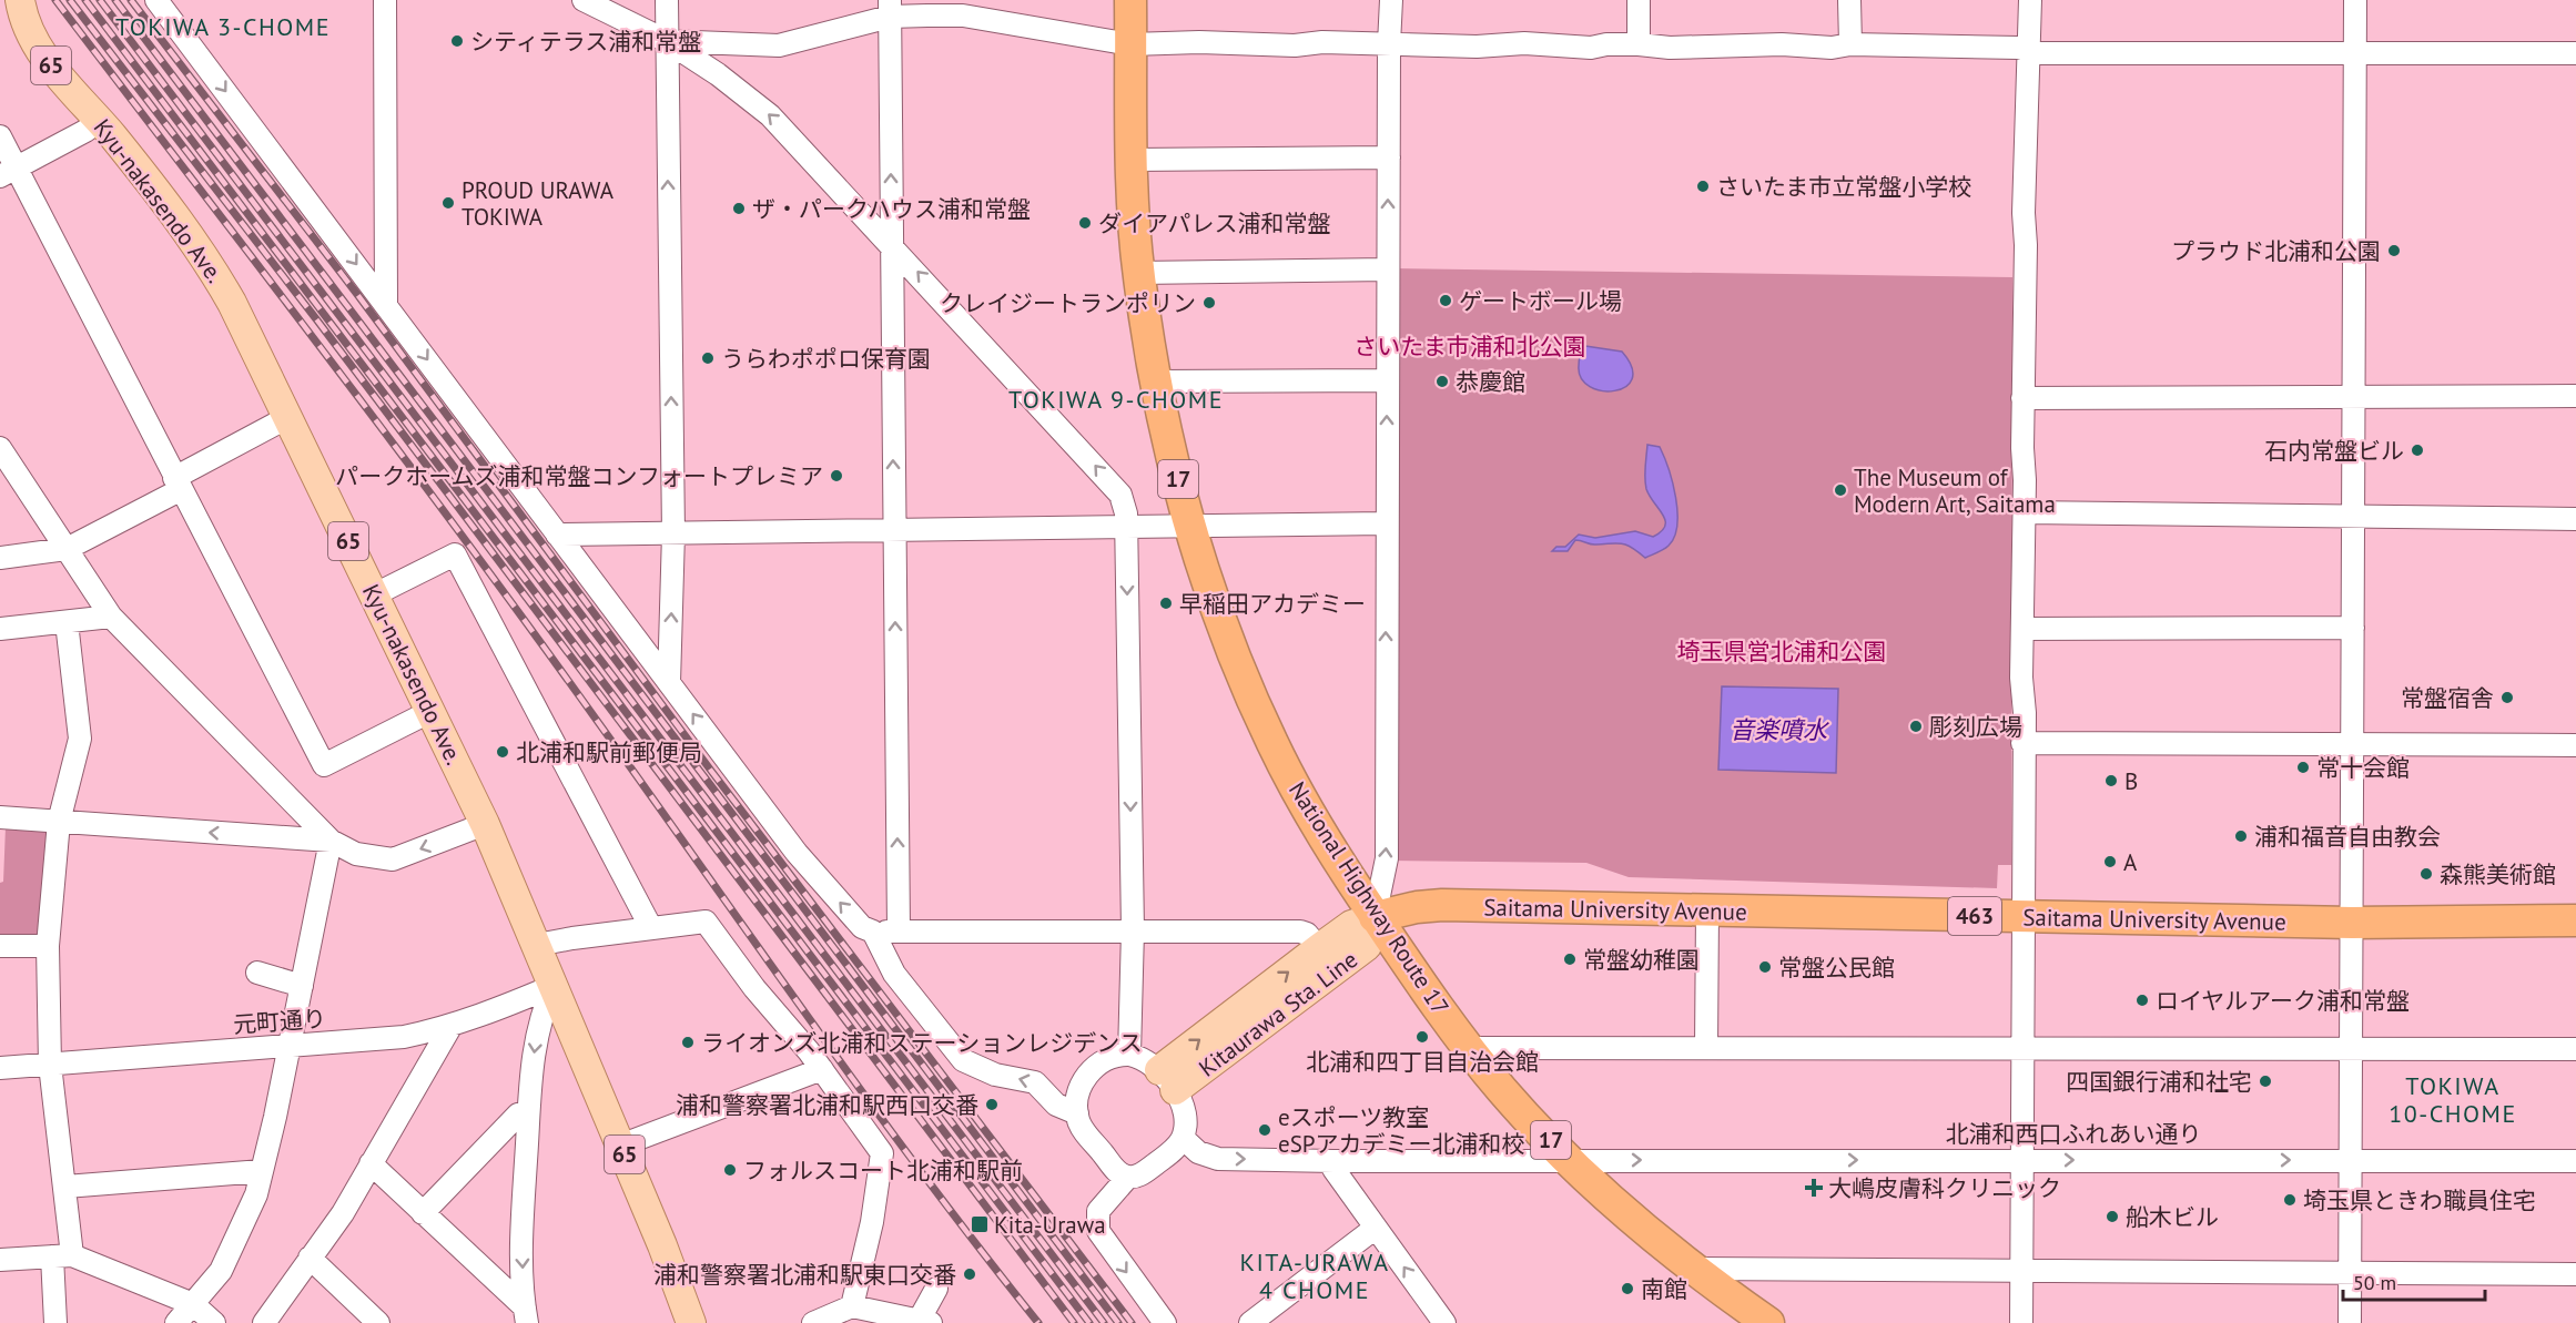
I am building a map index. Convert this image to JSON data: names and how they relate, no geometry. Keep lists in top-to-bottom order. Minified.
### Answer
{"streets":{"highway":["17","National Highway Route 17","Saitama University Avenue","463"],"main road":["65","Kyu-nakasendo Ave.","Kitaurawa Sta. Line"],"street":["元町通り","北浦和西口ふれあい通り"]},"crossings":[["Kyu-nakasendo Ave.","元町通り"],["National Highway Route 17","Saitama University Avenue"],["National Highway Route 17","Kitaurawa Sta. Line"],["National Highway Route 17","北浦和西口ふれあい通り"],["Saitama University Avenue","Kitaurawa Sta. Line"],["Kitaurawa Sta. Line","北浦和西口ふれあい通り"]],"districts":["TOKIWA 3-CHOME","TOKIWA 9-CHOME","TOKIWA 10-CHOME","KITA-URAWA 4 CHOME"],"water":["音楽噴水"],"parks":["さいたま市浦和北公園","埼玉県営北浦和公園"],"places":{"other":["シティテラス浦和常盤","さいたま市立常盤小学校","PROUD URAWA TOKIWA","ザ・パークハウス浦和常盤","ダイアパレス浦和常盤","プラウド北浦和公園","ゲートボール場","クレイジートランポリン","うらわポポロ保育園","恭慶館","石内常盤ビル","パークホームズ浦和常盤コンフォートプレミア","The Museum of Modern Art, Saitama","早稲田アカデミー","常盤宿舎","彫刻広場","北浦和駅前郵便局","常十会館","B","浦和福音自由教会","A","森熊美術館","常盤幼稚園","常盤公民館","ロイヤルアーク浦和常盤","北浦和四丁目自治会館","ライオンズ北浦和ステーションレジデンス","四国銀行浦和社宅","浦和警察署北浦和駅西口交番","eスポーツ教室 eSPアカデミー北浦和校","フォルスコート北浦和駅前","埼玉県ときわ職員住宅","船木ビル","浦和警察署北浦和駅東口交番","南館"],"health":["大嶋皮膚科クリニック"],"transit":["Kita-Urawa"]},"scale_bar":"50 m"}
